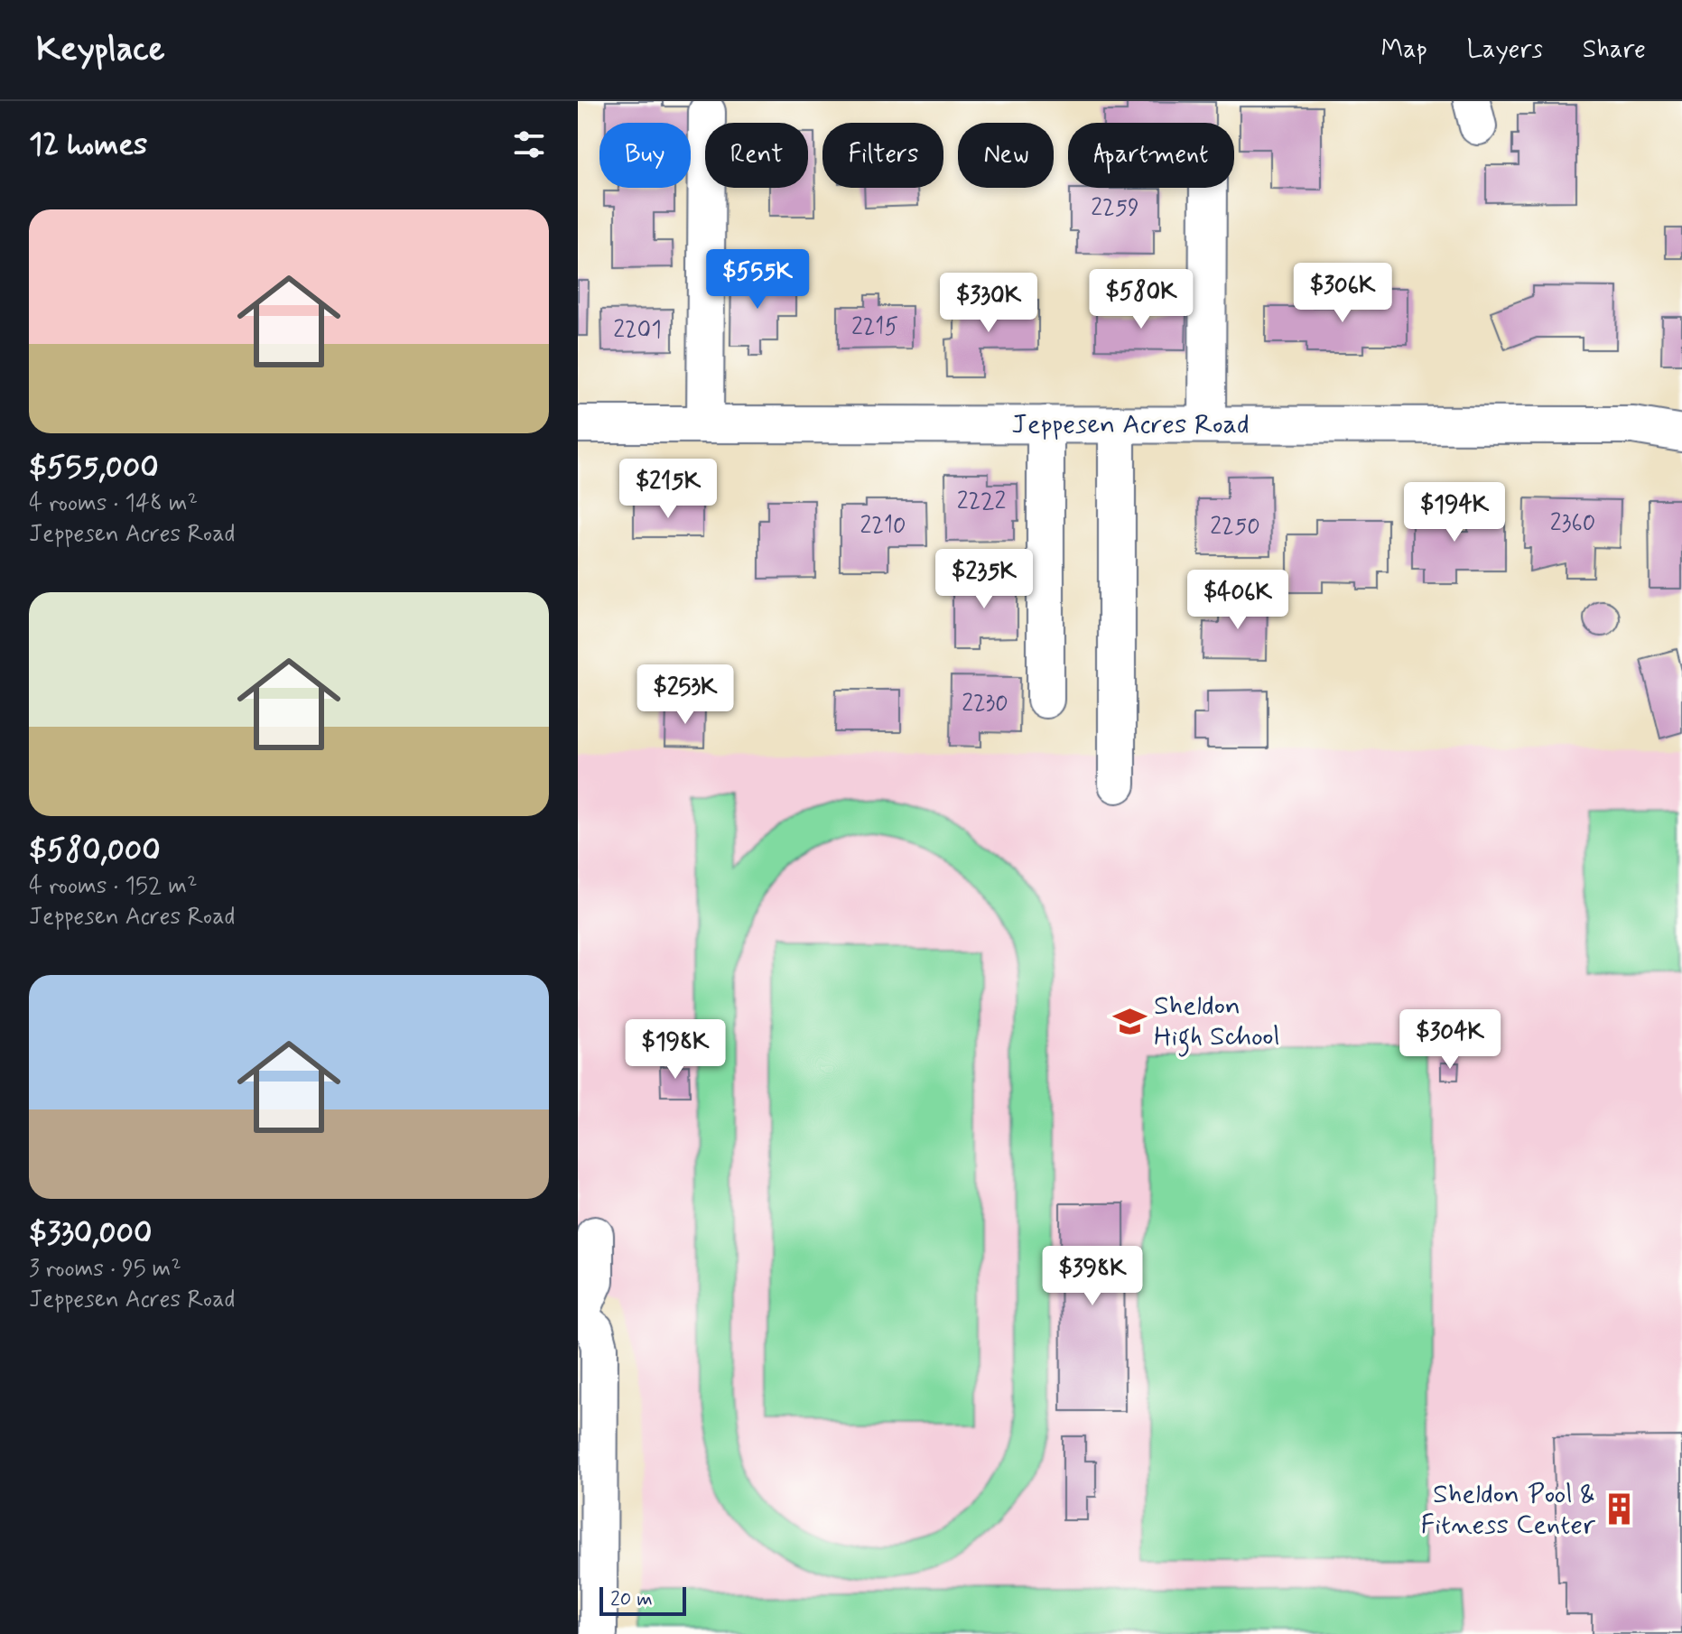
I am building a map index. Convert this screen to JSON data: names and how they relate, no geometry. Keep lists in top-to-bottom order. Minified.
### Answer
{"streets":{"street":["Jeppesen Acres Road"]},"places":{"school or university":["Sheldon High School"],"building":["Sheldon Pool & Fitness Center"]},"house_numbers":["2259","2215","2201","2222","2360","2210","2250","2230"],"scale_bar":"20 m","page":{"header":"Keyplace","nav":["Map","Layers","Share"],"heading":"12 homes","chip":["Buy","Rent","Filters","New","Apartment"],"list":[{"name":"$555,000","note":"4 rooms · 148 m² · Jeppesen Acres Road"},{"name":"$580,000","note":"4 rooms · 152 m² · Jeppesen Acres Road"},{"name":"$330,000","note":"3 rooms · 95 m² · Jeppesen Acres Road"}],"price":["$555K","$306K","$580K","$330K","$215K","$194K","$235K","$406K","$253K","$304K","$198K","$398K"],"scale":"20 m"}}
